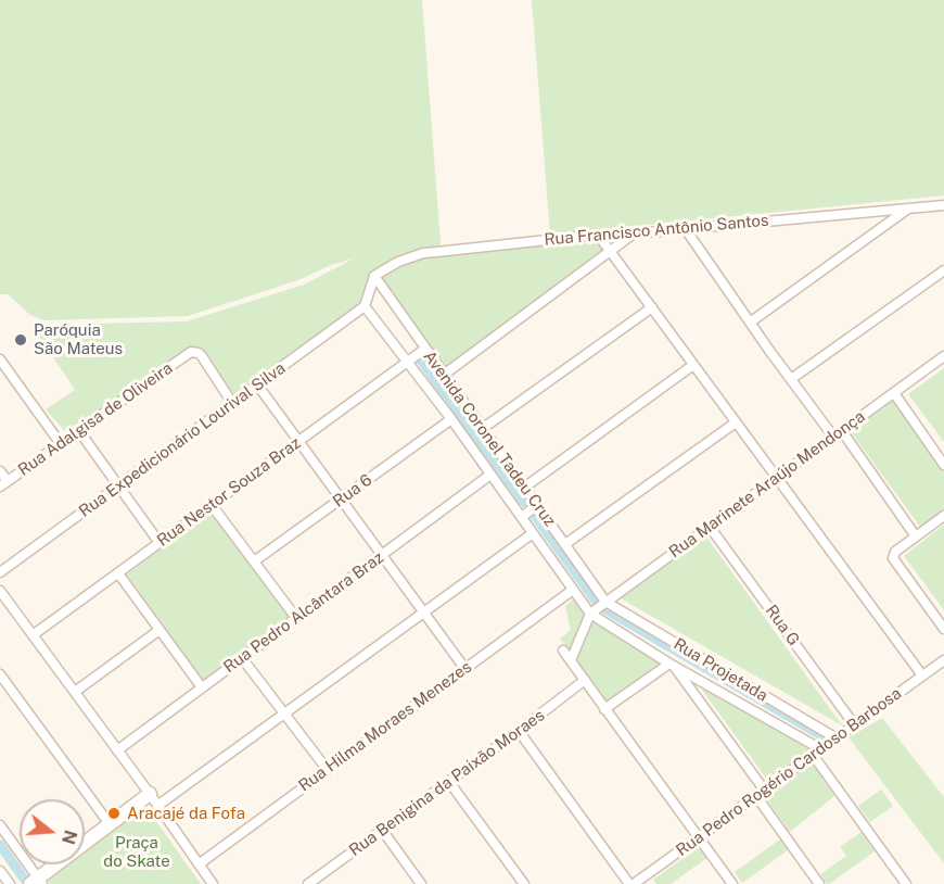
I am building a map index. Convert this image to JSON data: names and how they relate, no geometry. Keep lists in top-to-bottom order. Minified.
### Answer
{"streets":{"street":["Rua Francisco Antônio Santos","Rua Adalgisa de Oliveira","Avenida Coronel Tadeu Cruz","Rua Expedicionário Lourival Silva","Rua Marinete Araújo Mendonça","Rua 6","Rua Nestor Souza Braz","Rua Pedro Alcântara Braz","Rua G","Rua Projetada","Rua Hilma Moraes Menezes","Rua Pedro Rogério Cardoso Barbosa","Rua Benigina da Paixão Moraes"]},"crossings":[["Rua Francisco Antônio Santos","Avenida Coronel Tadeu Cruz"],["Rua Adalgisa de Oliveira","Rua Expedicionário Lourival Silva"],["Avenida Coronel Tadeu Cruz","Rua Expedicionário Lourival Silva"],["Avenida Coronel Tadeu Cruz","Rua Marinete Araújo Mendonça"],["Avenida Coronel Tadeu Cruz","Rua 6"],["Avenida Coronel Tadeu Cruz","Rua Nestor Souza Braz"],["Avenida Coronel Tadeu Cruz","Rua Pedro Alcântara Braz"],["Avenida Coronel Tadeu Cruz","Rua Projetada"],["Avenida Coronel Tadeu Cruz","Rua Hilma Moraes Menezes"],["Rua Marinete Araújo Mendonça","Rua G"],["Rua Marinete Araújo Mendonça","Rua Projetada"],["Rua G","Rua Pedro Rogério Cardoso Barbosa"],["Rua Projetada","Rua Pedro Rogério Cardoso Barbosa"]],"parks":["Praça do Skate"],"places":["Paróquia São Mateus","Aracajé da Fofa"],"north":"right"}
